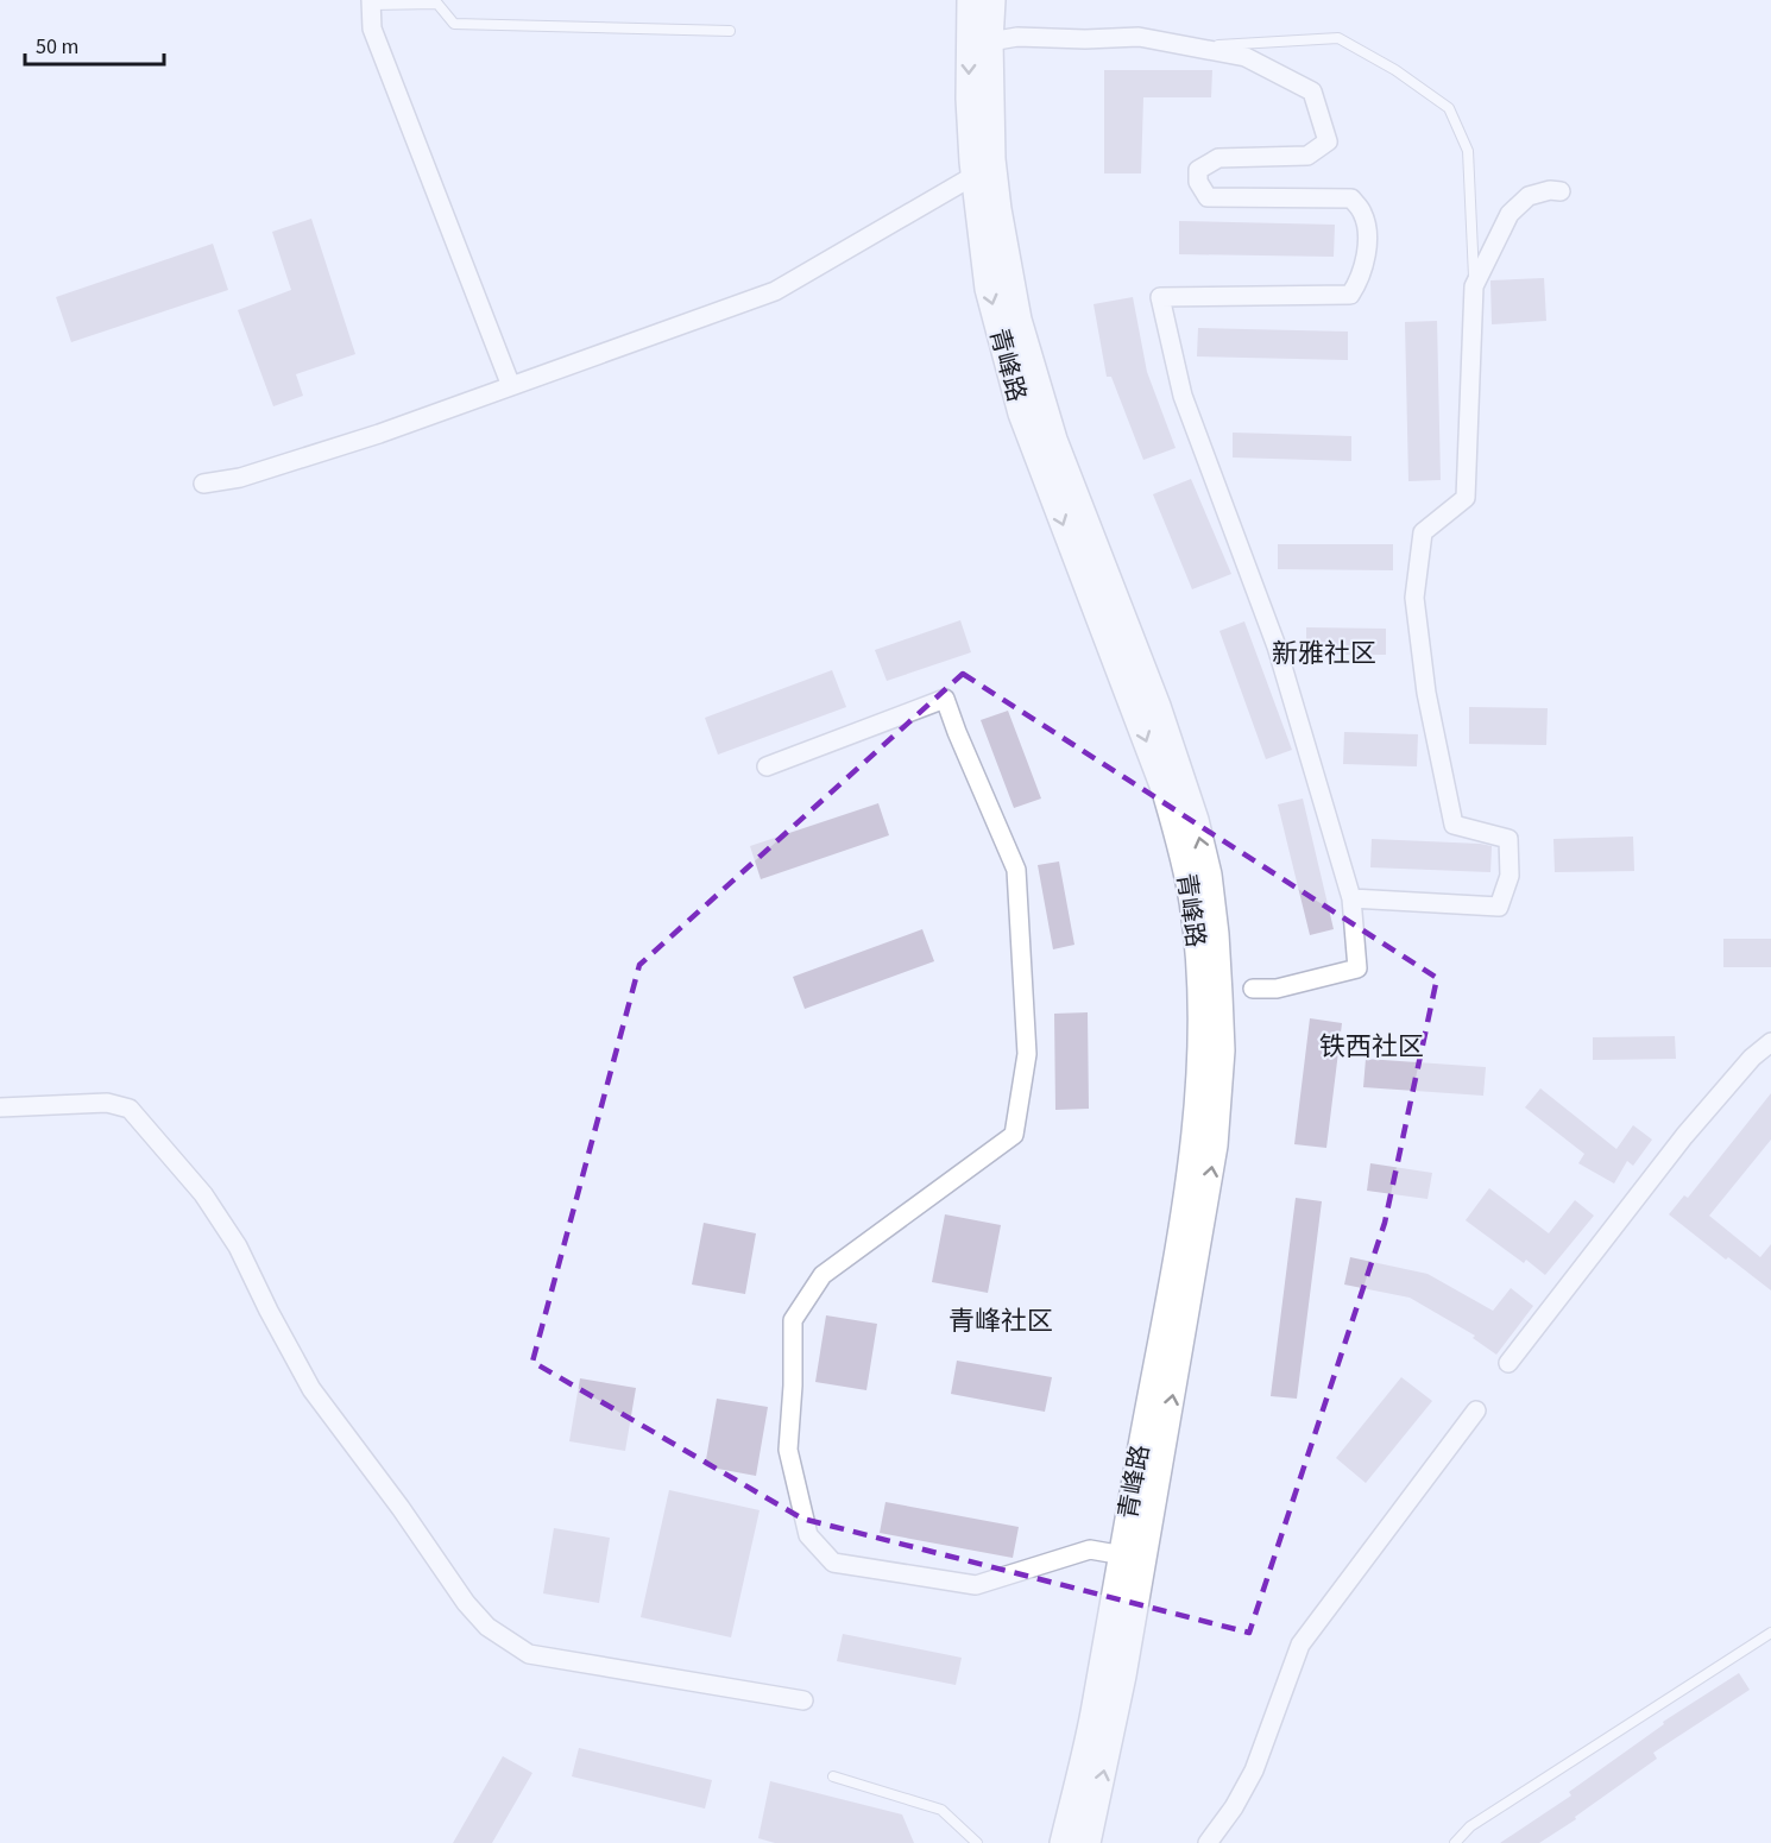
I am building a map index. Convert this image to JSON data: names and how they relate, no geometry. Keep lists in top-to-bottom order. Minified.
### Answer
{"streets":{"main road":["青峰路"]},"districts":["新雅社区","铁西社区","青峰社区"],"scale_bar":"50 m"}
